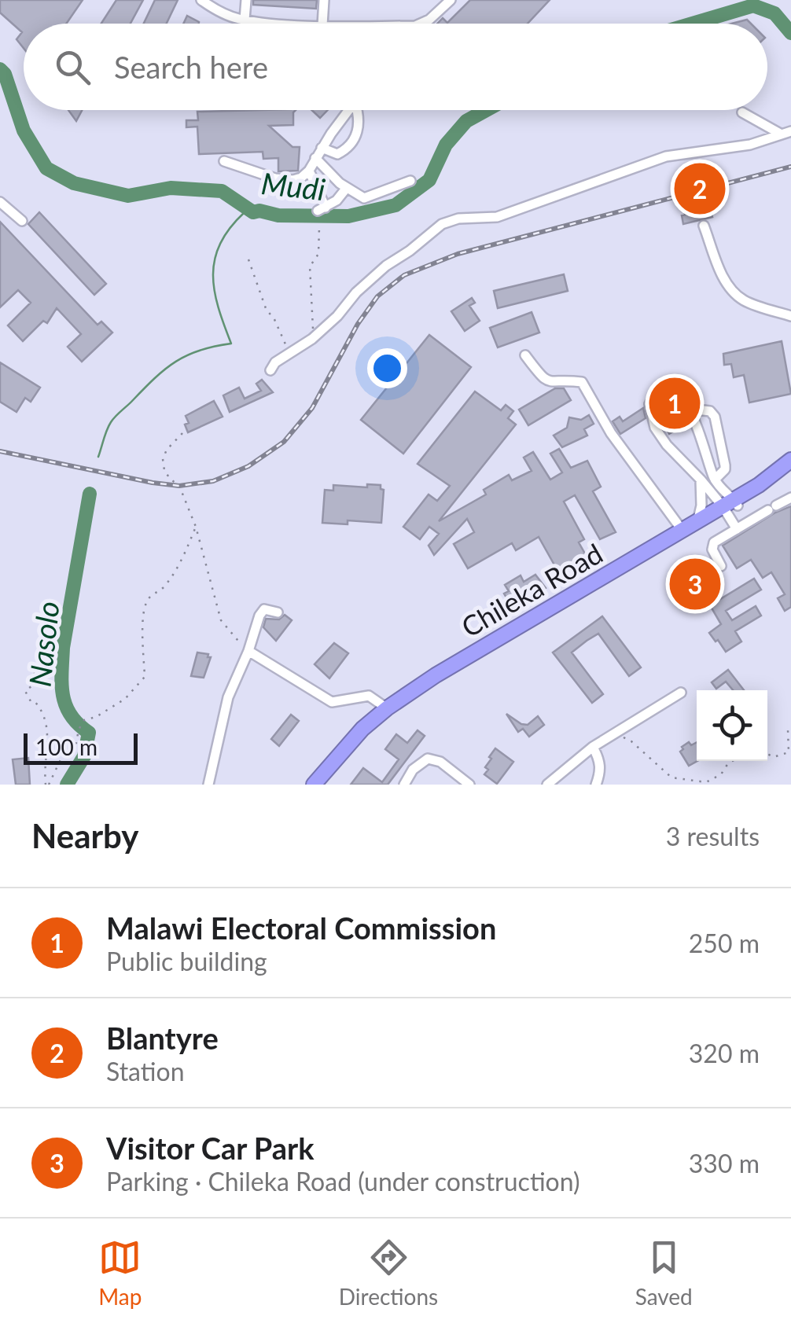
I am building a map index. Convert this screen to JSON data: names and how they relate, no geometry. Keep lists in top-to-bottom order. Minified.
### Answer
{"streets":{"highway":["Chileka Road"]},"water":["Mudi","Nasolo"],"scale_bar":"100 m","page":{"search":"Search here","pins":["2","1","3"],"scale":"100 m","heading":["Nearby","3 results"],"list":[{"mark":"1","name":"Malawi Electoral Commission","note":"Public building","value":"250 m"},{"mark":"2","name":"Blantyre","note":"Station","value":"320 m"},{"mark":"3","name":"Visitor Car Park","note":"Parking · Chileka Road (under construction)","value":"330 m"}],"nav":["Map","Directions","Saved"]}}
